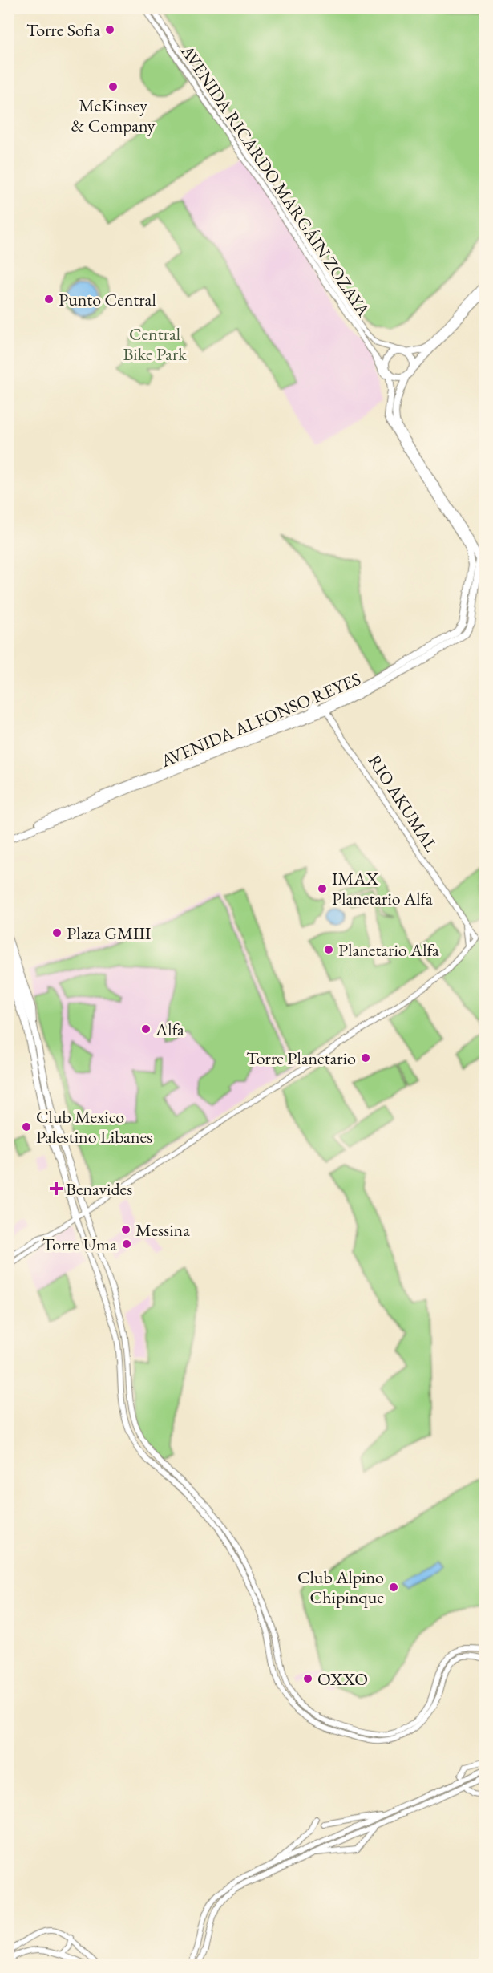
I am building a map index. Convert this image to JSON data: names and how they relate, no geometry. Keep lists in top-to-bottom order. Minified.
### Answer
{"streets":{"main road":["AVENIDA ALFONSO REYES"],"street":["AVENIDA RICARDO MARGÁIN ZOZAYA","RIO AKUMAL"]},"crossings":[["AVENIDA RICARDO MARGÁIN ZOZAYA","AVENIDA ALFONSO REYES"],["AVENIDA ALFONSO REYES","RIO AKUMAL"]],"parks":["Central Bike Park"],"places":{"other":["Torre Sofia","McKinsey & Company","Punto Central","IMAX Planetario Alfa","Plaza GMIII","Planetario Alfa","Alfa","Torre Planetario","Club Mexico Palestino Libanes","Messina","Torre Uma","Club Alpino Chipinque","OXXO"],"health":["Benavides"]}}
